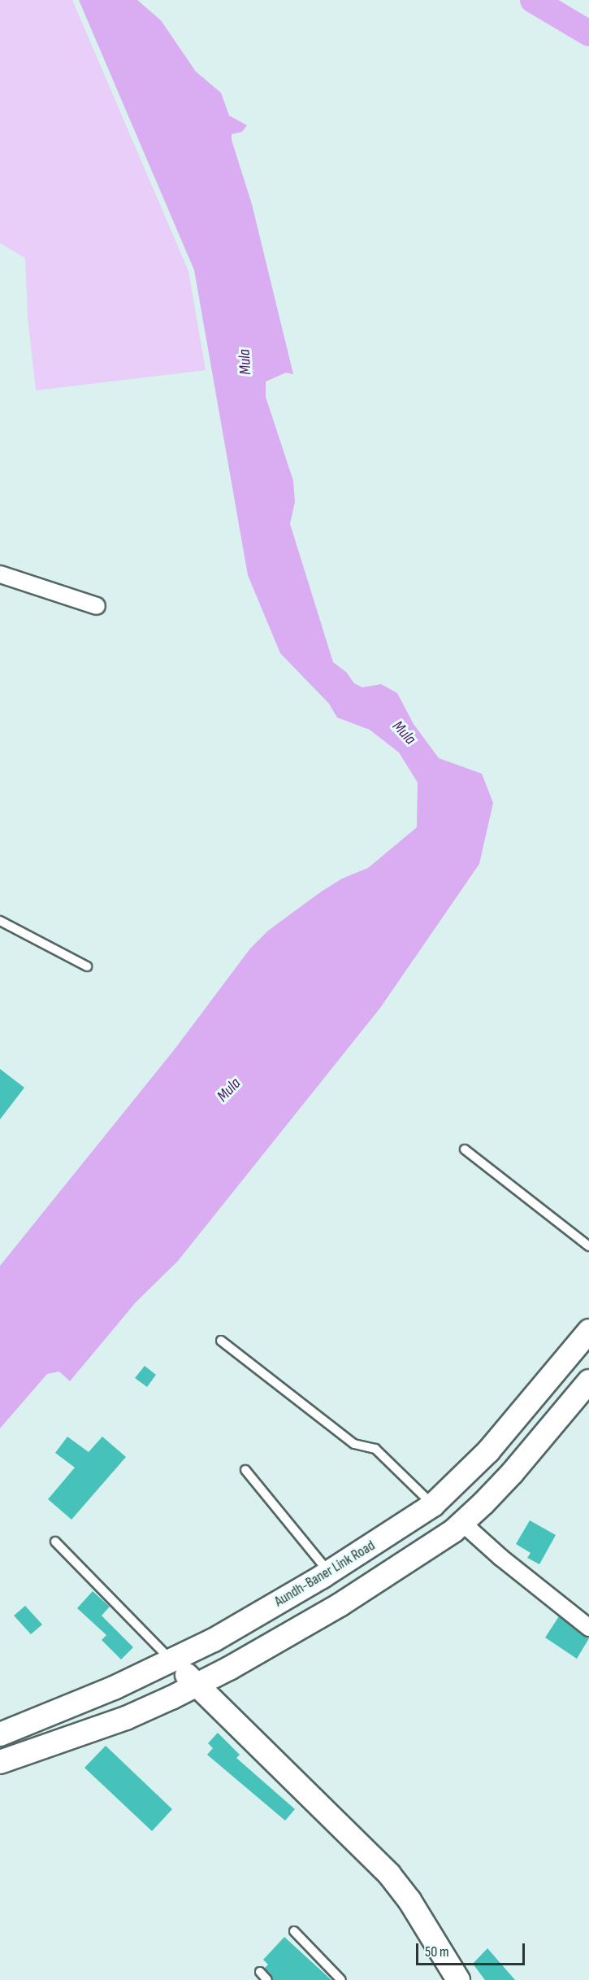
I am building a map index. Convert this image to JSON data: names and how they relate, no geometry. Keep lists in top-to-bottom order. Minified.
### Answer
{"streets":{"main road":["Aundh-Baner Link Road"]},"water":["Mula"],"scale_bar":"50 m"}
